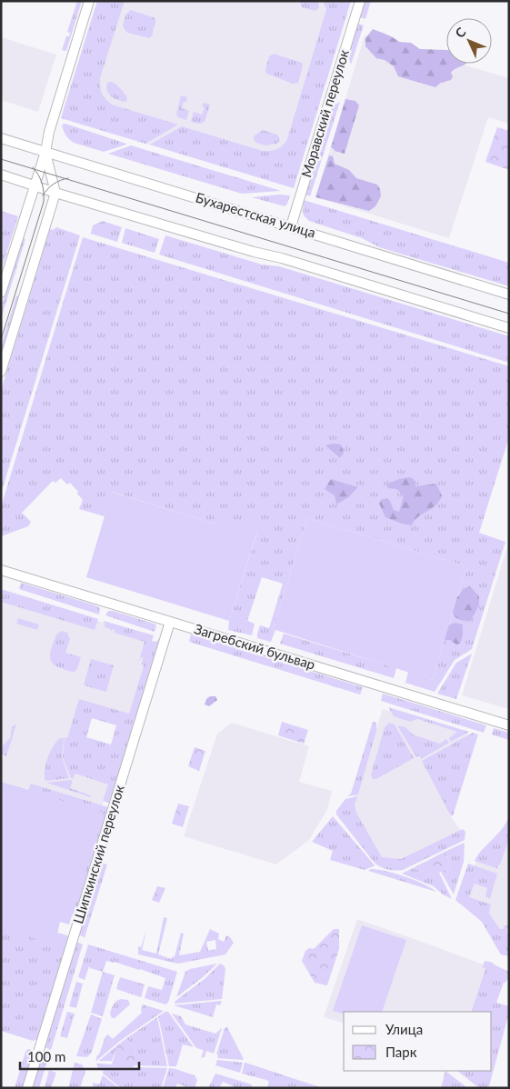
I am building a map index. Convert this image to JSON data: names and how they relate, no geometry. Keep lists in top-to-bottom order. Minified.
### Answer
{"streets":{"street":["Моравский переулок","Бухарестская улица","Загребский бульвар","Шипкинский переулок"]},"crossings":[["Моравский переулок","Бухарестская улица"],["Загребский бульвар","Шипкинский переулок"]],"legend":["Улица","Парк"],"scale_bar":"100 m","north":"top left"}
